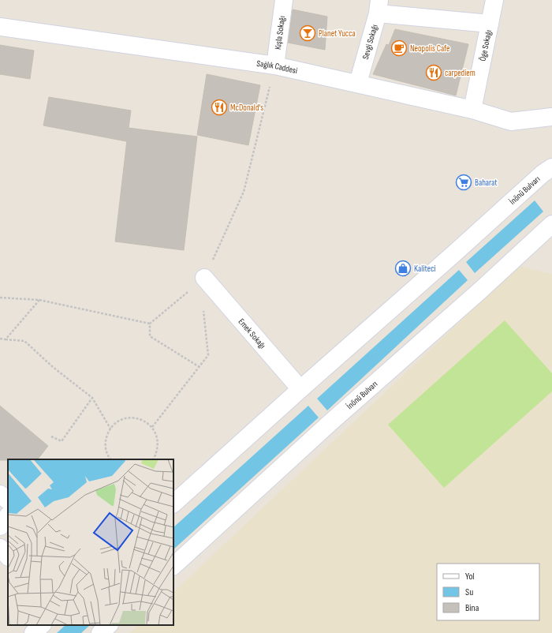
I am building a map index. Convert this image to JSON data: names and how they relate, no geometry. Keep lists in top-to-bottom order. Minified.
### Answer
{"streets":{"street":["Kışla Sokağı","Sevgi Sokağı","Öge Sokağı","Sağlık Caddesi","İnönü Bulvarı","Emek Sokağı"]},"crossings":[["Kışla Sokağı","Sağlık Caddesi"],["Sevgi Sokağı","Sağlık Caddesi"],["Öge Sokağı","Sağlık Caddesi"],["İnönü Bulvarı","Emek Sokağı"]],"places":{"bar":["Planet Yucca"],"cafe":["Neopolis Cafe"],"restaurant":["carpediem","McDonald's"],"supermarket":["Baharat"],"shop":["Kaliteci"]},"legend":["Yol","Su","Bina"]}
